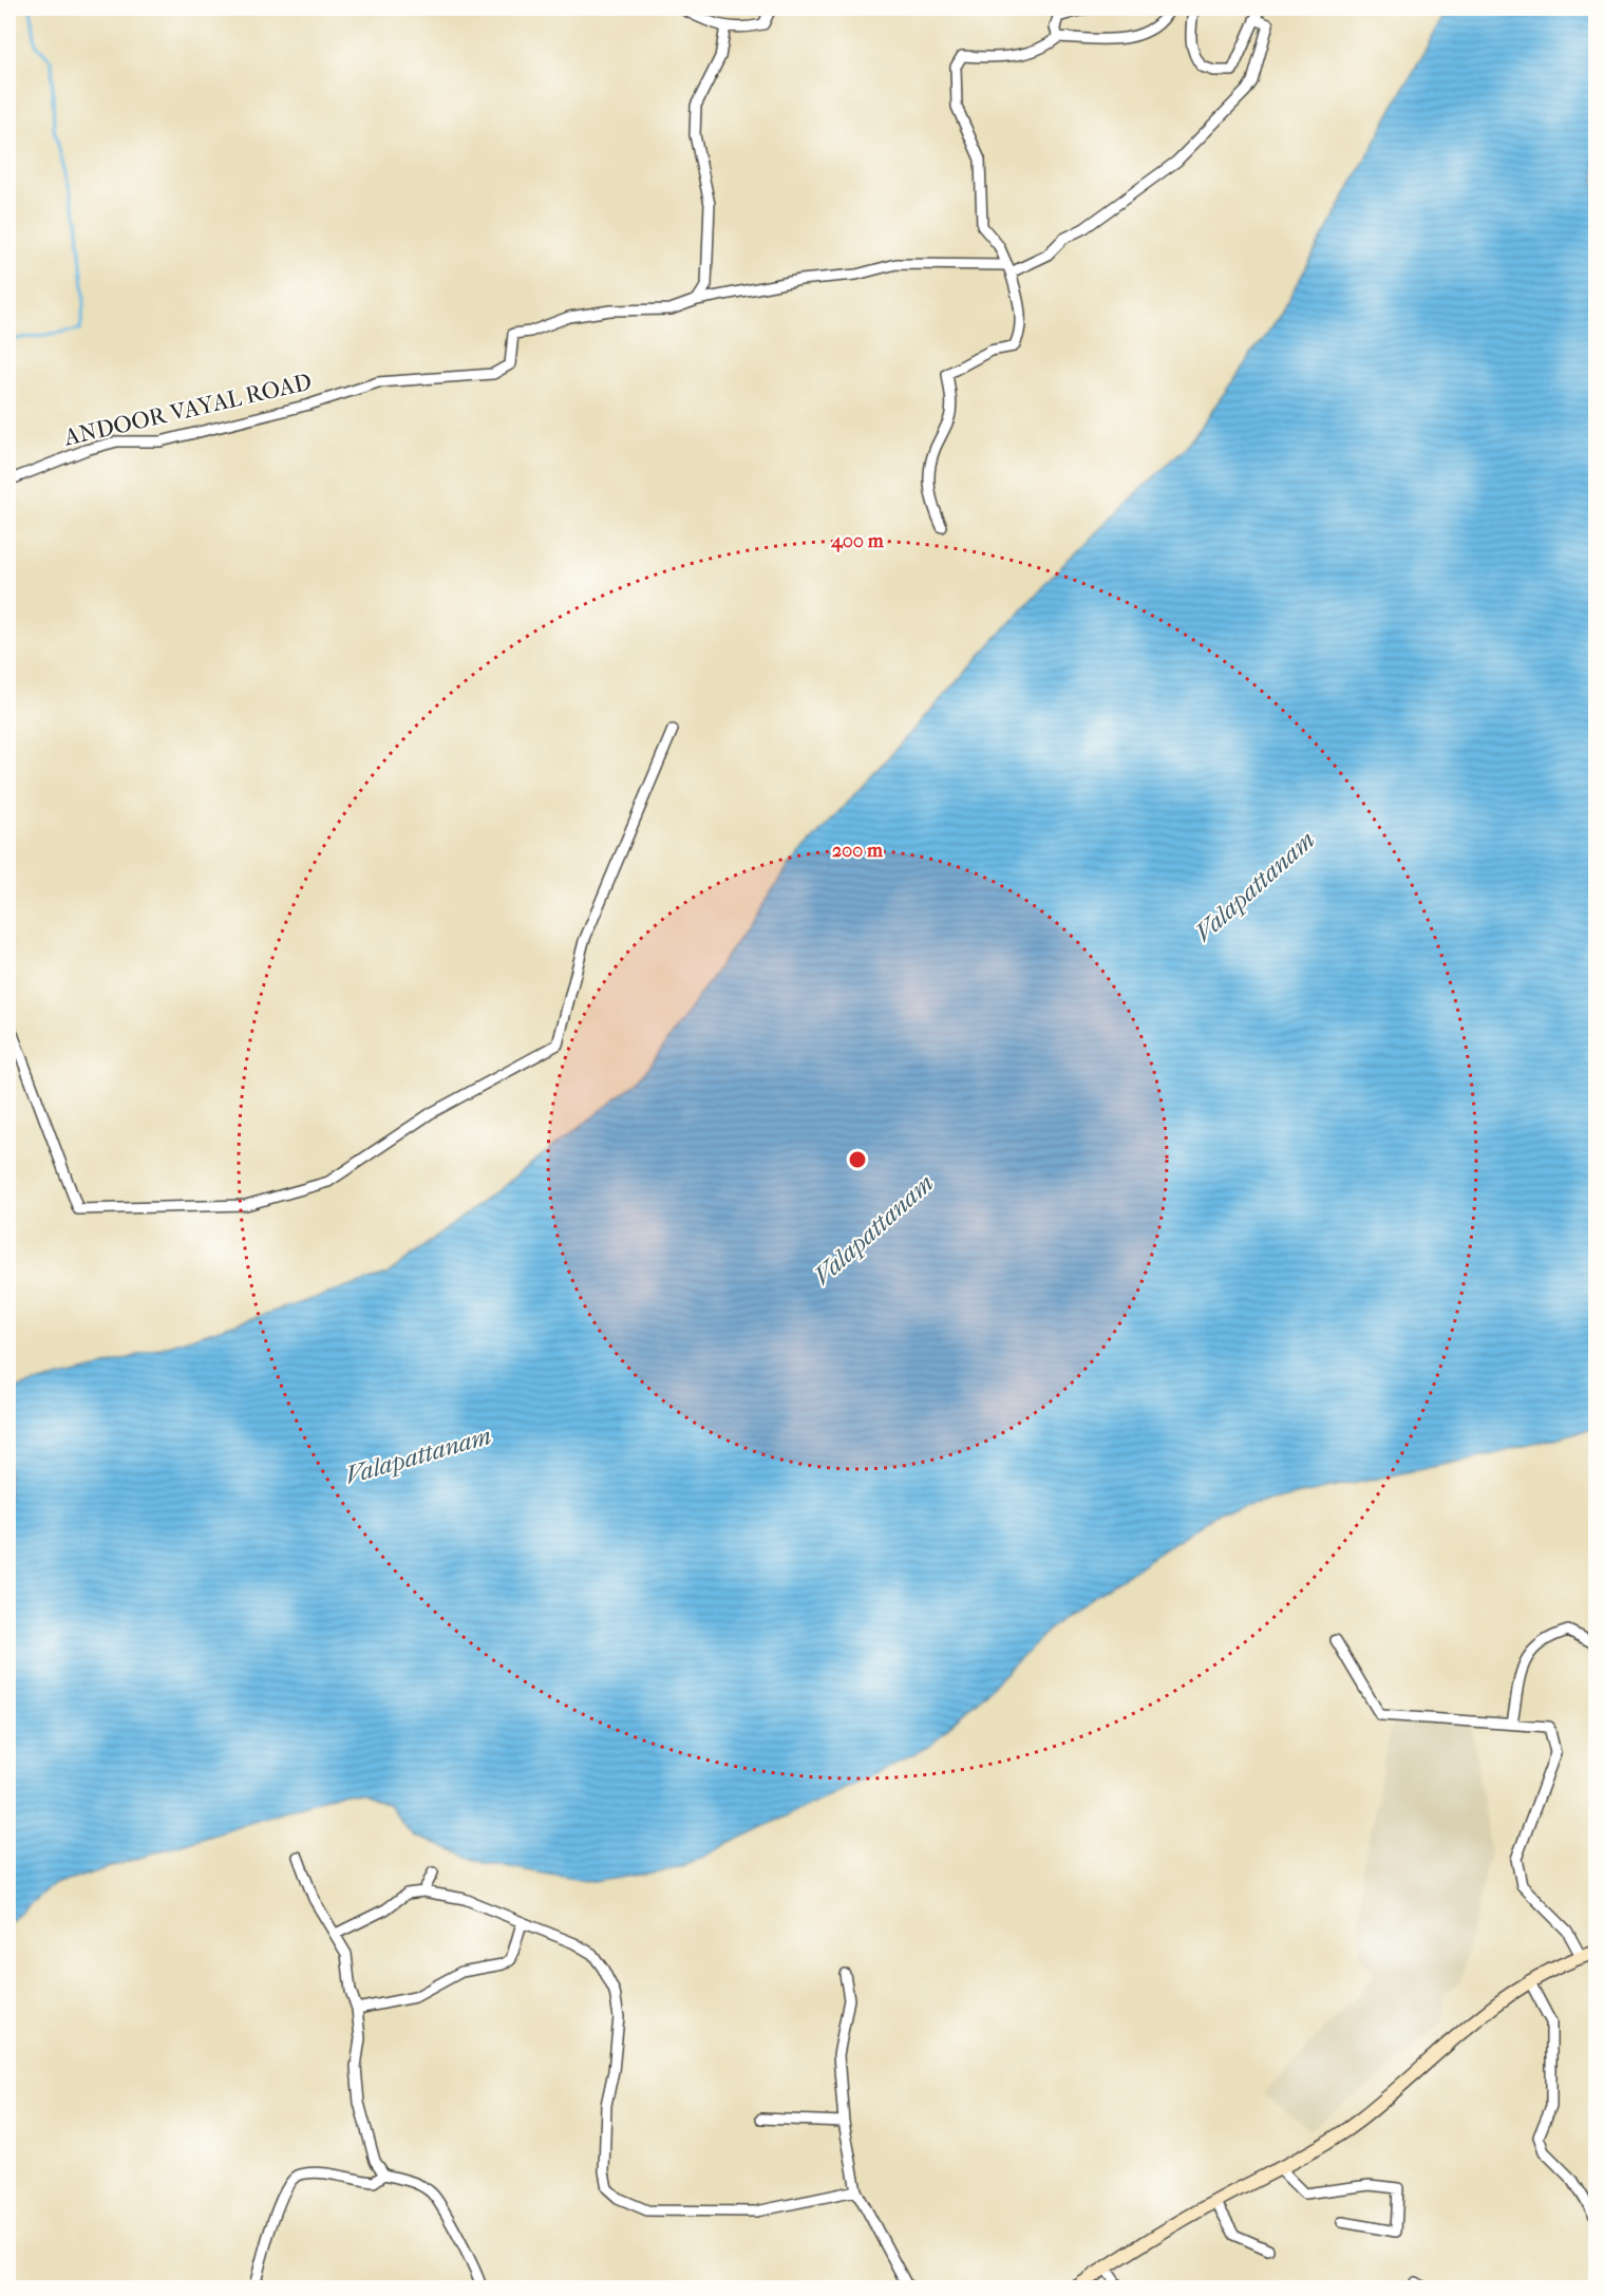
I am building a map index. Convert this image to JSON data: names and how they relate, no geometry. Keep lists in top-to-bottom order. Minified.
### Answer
{"streets":{"street":["ANDOOR VAYAL ROAD"]},"water":["Valapattanam"],"rings":["400 m","200 m"]}
